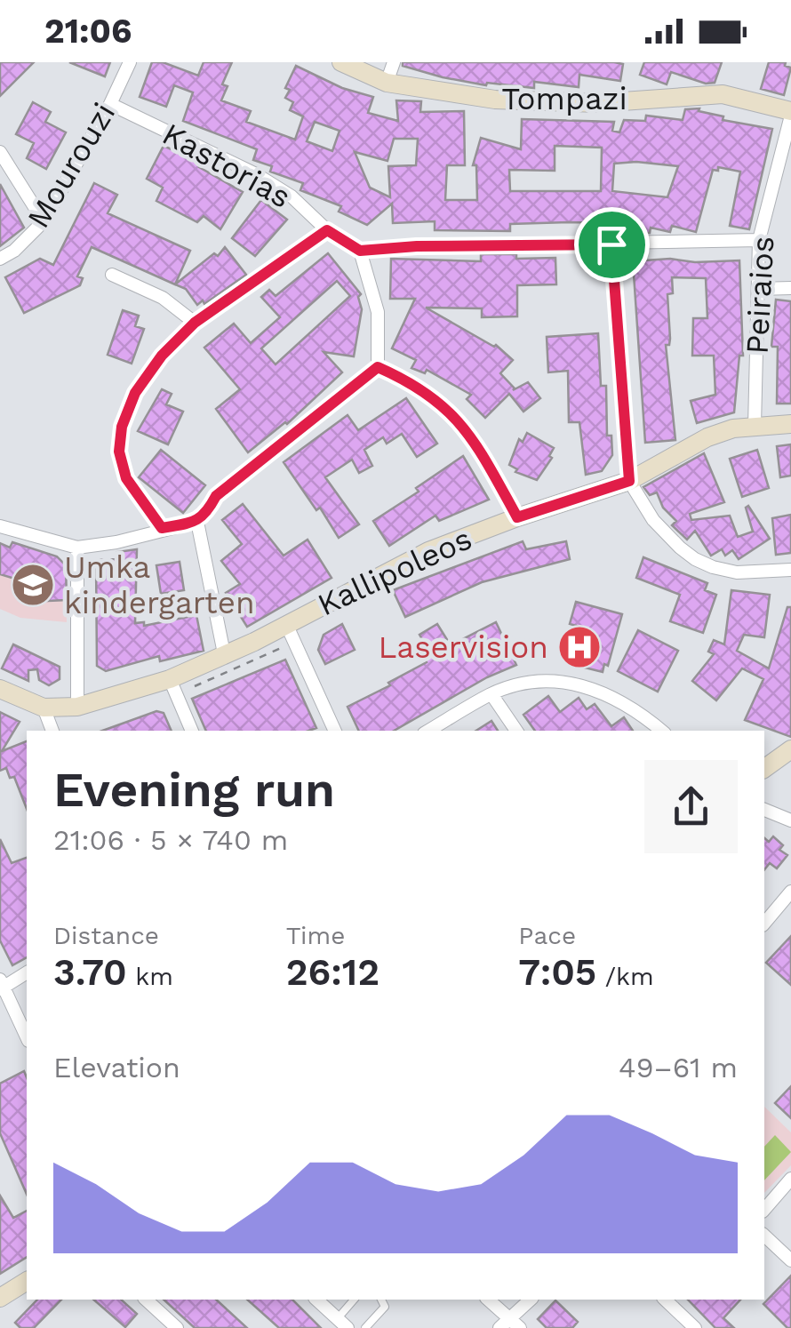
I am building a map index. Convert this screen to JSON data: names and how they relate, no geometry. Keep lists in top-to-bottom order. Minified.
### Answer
{"streets":{"main road":["Tompazi","Kallipoleos"],"street":["Mourouzi","Kastorias","Peiraios"]},"crossings":[["Tompazi","Peiraios"],["Mourouzi","Kastorias"],["Peiraios","Kallipoleos"]],"places":{"school or university":["Umka kindergarten"],"hospital":["Laservision"]},"page":{"status":"21:06","heading":["Evening run","21:06 · 5 × 740 m"],"stats":[["Distance","3.70 km"],["Time","26:12"],["Pace","7:05 /km"]],"chart":["Elevation","49–61 m"]}}
